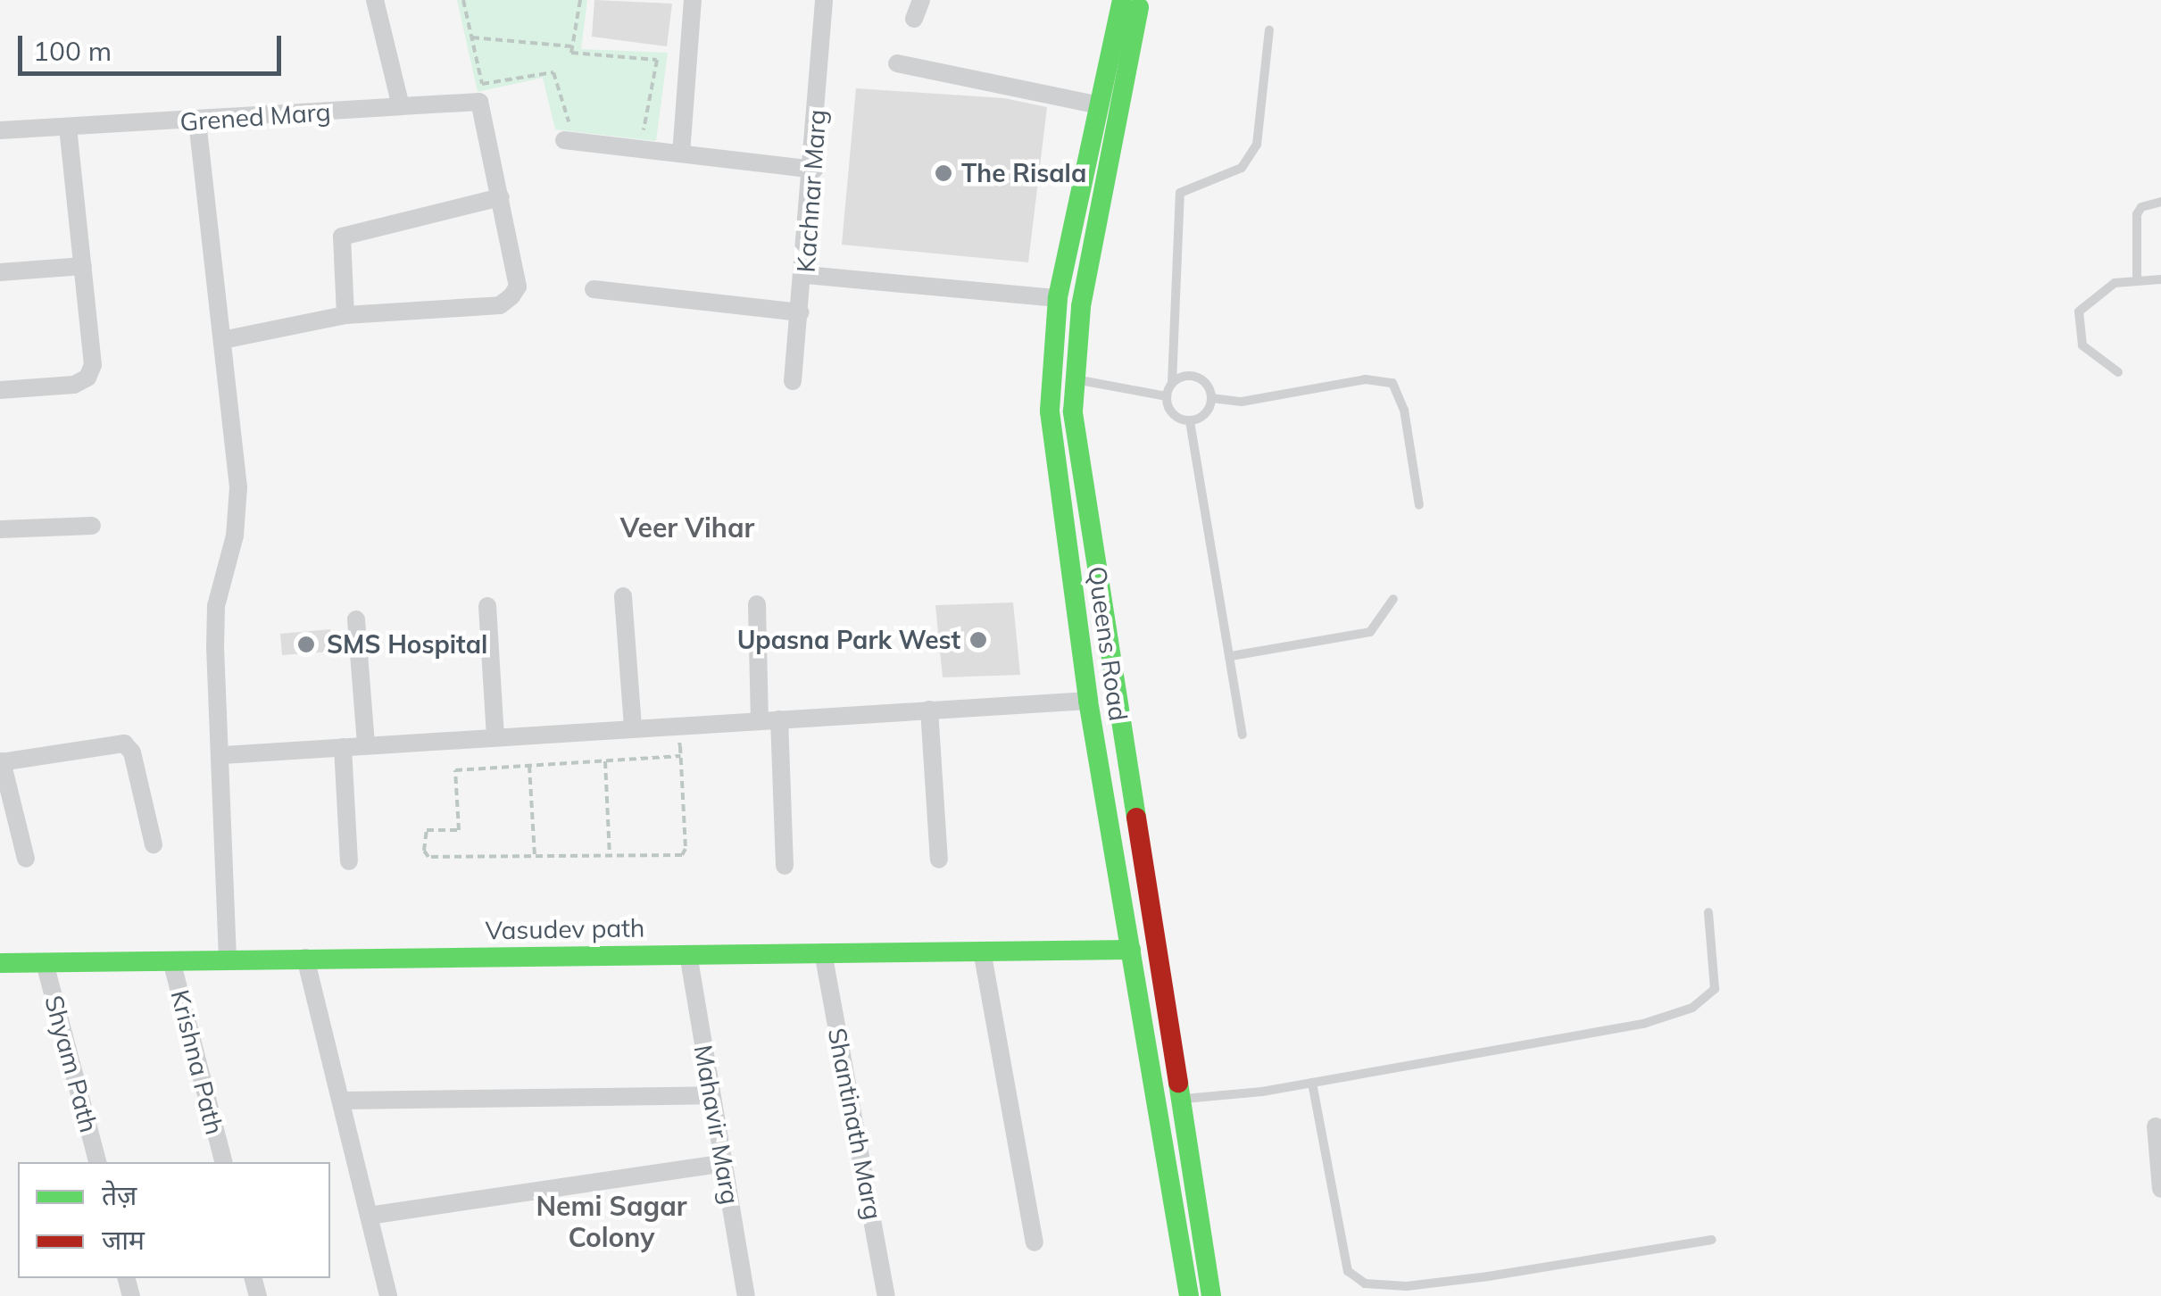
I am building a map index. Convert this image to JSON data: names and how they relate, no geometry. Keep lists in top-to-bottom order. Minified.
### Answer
{"streets":{"street":["Grened Marg","Kachnar Marg","Queens Road","Vasudev path","Krishna Path","Shyam Path","Shantinath Marg","Mahavir Marg"]},"crossings":[["Queens Road","Vasudev path"],["Vasudev path","Krishna Path"],["Vasudev path","Shyam Path"],["Vasudev path","Shantinath Marg"],["Vasudev path","Mahavir Marg"]],"districts":["Veer Vihar","Nemi Sagar Colony"],"places":["The Risala","Upasna Park West","SMS Hospital"],"legend":["तेज़","जाम"],"scale_bar":"100 m"}
